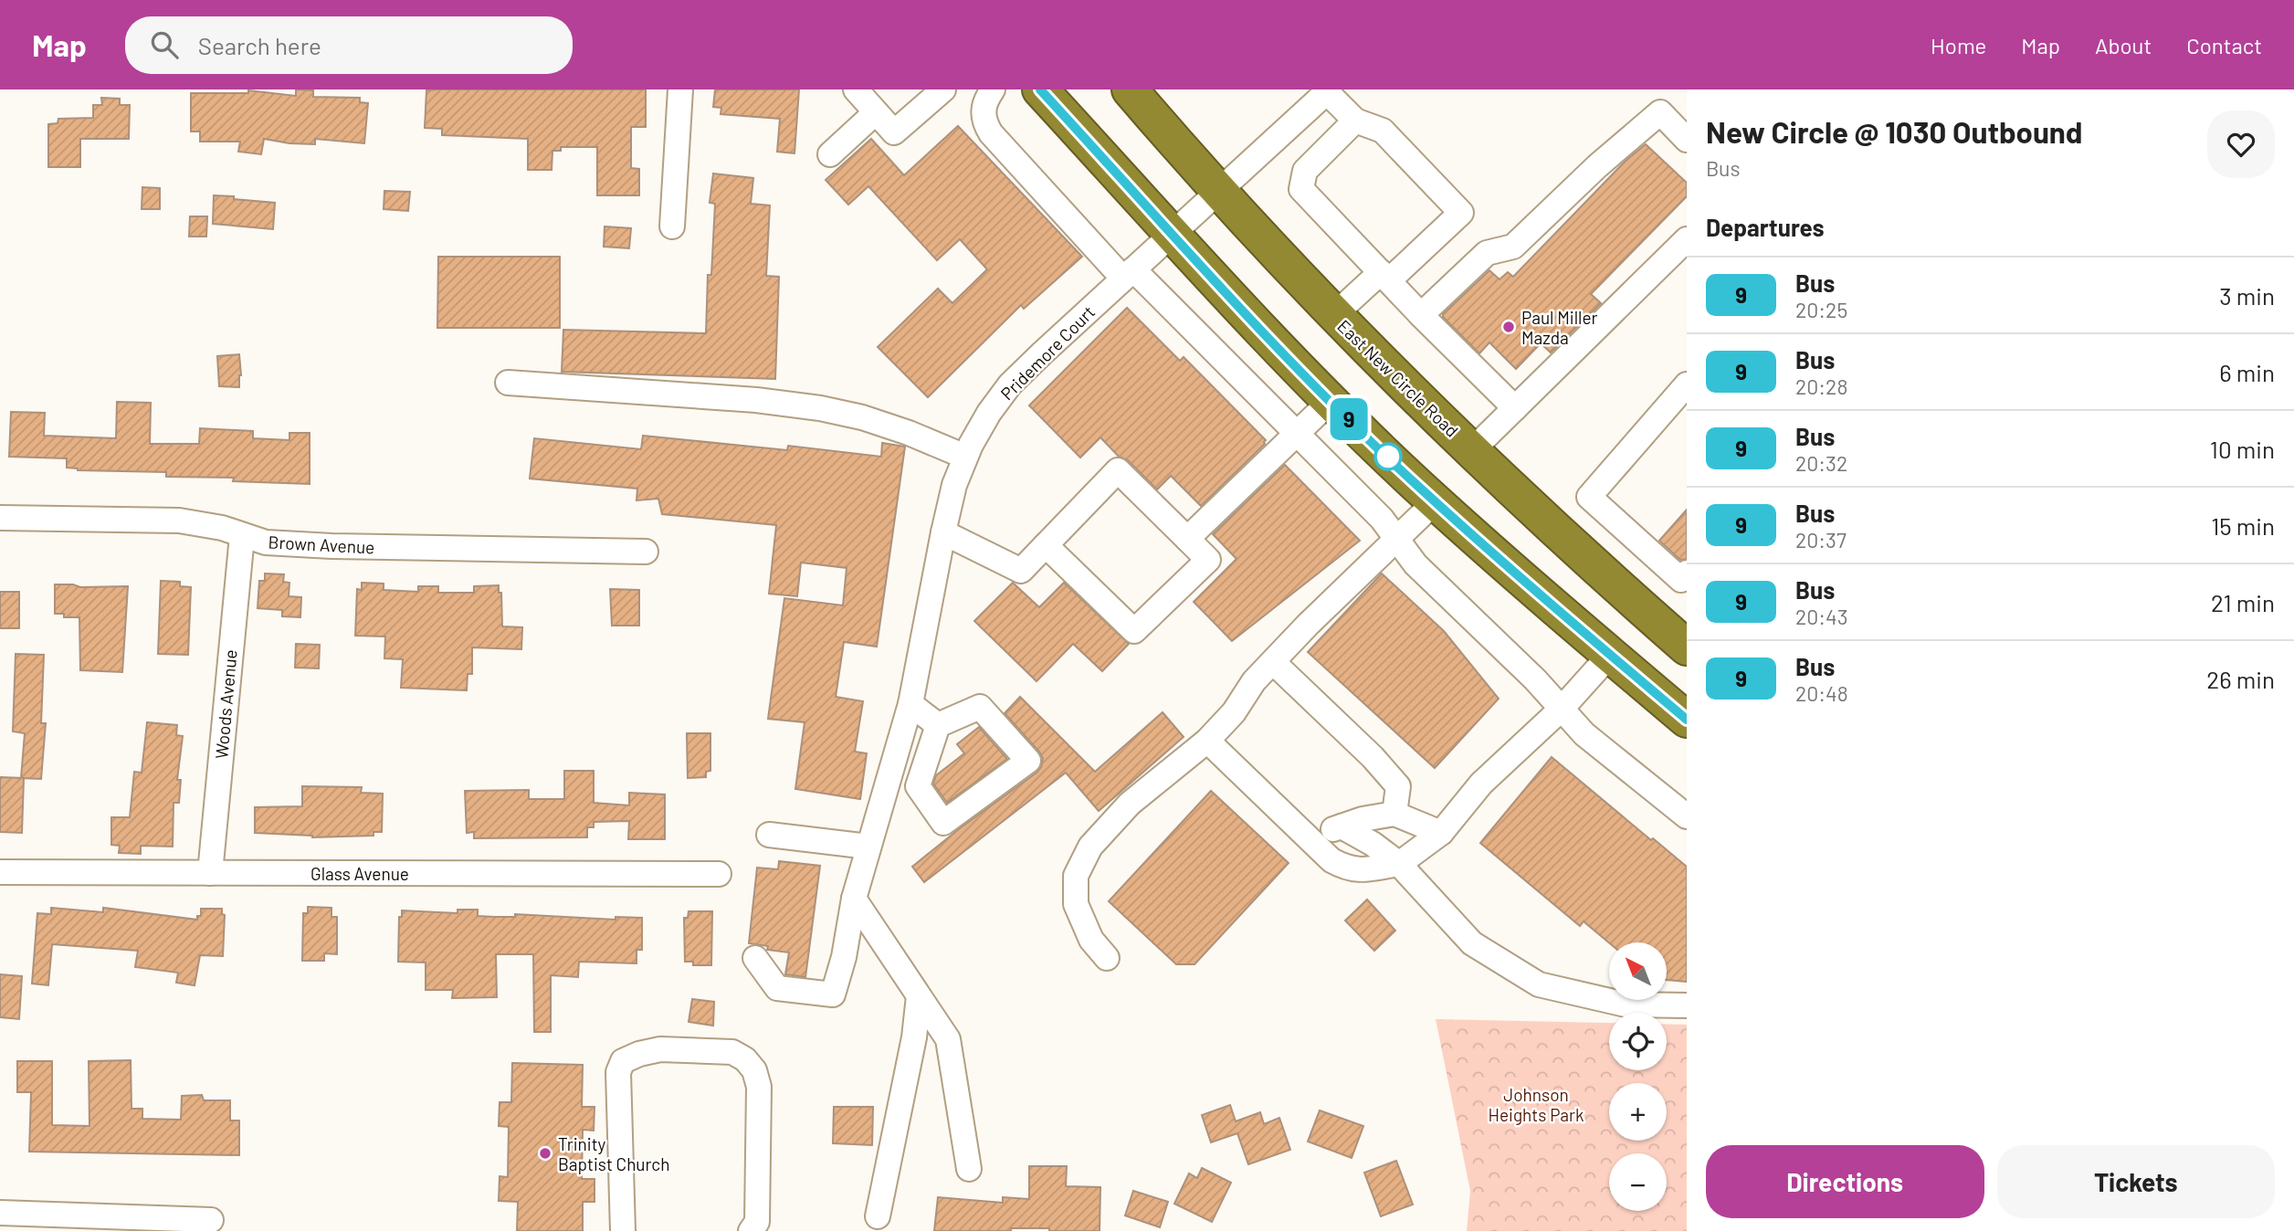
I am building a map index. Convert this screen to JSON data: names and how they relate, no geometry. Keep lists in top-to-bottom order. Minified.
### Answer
{"streets":{"highway":["East New Circle Road"],"street":["Pridemore Court","Brown Avenue","Woods Avenue","Glass Avenue"]},"crossings":[["Pridemore Court","East New Circle Road"],["Brown Avenue","Woods Avenue"],["Woods Avenue","Glass Avenue"]],"parks":["Johnson Heights Park"],"places":["Paul Miller Mazda","Trinity Baptist Church"],"lines":["bus line 9"],"north":"top left","page":{"header":"Map","search":"Search here","nav":["Home","Map","About","Contact"],"on_map":"9","heading":[["New Circle @ 1030 Outbound","Bus"],"Departures"],"list":[{"mark":"9","name":"Bus","note":"20:25","value":"3 min"},{"mark":"9","name":"Bus","note":"20:28","value":"6 min"},{"mark":"9","name":"Bus","note":"20:32","value":"10 min"},{"mark":"9","name":"Bus","note":"20:37","value":"15 min"},{"mark":"9","name":"Bus","note":"20:43","value":"21 min"},{"mark":"9","name":"Bus","note":"20:48","value":"26 min"}],"map_buttons":["+","−"],"buttons":["Directions","Tickets"]}}
